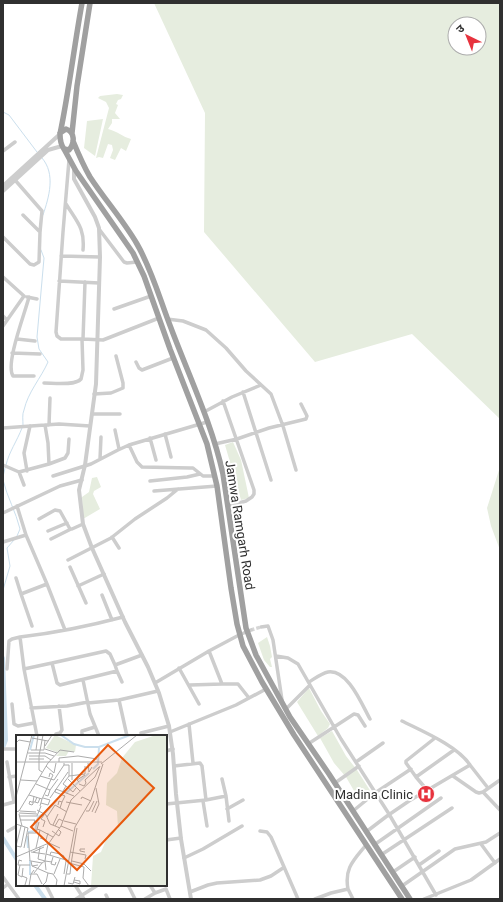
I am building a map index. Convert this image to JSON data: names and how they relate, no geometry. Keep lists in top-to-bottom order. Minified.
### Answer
{"streets":{"highway":["Jamwa Ramgarh Road"]},"places":{"hospital":["Madina Clinic"]},"north":"top left"}
